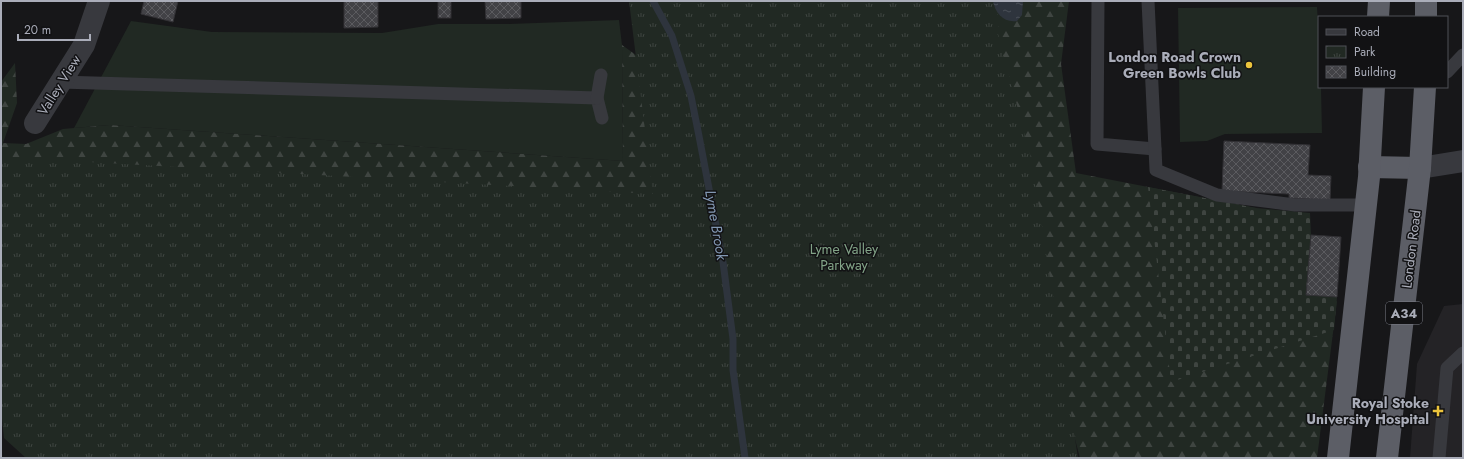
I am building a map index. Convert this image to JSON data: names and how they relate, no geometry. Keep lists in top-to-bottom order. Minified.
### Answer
{"streets":{"highway":["London Road","A34"],"street":["Valley View"]},"water":["Lyme Brook"],"parks":["Lyme Valley Parkway"],"places":{"other":["London Road Crown Green Bowls Club"],"health":["Royal Stoke University Hospital"]},"legend":["Road","Park","Building"],"scale_bar":"20 m"}
